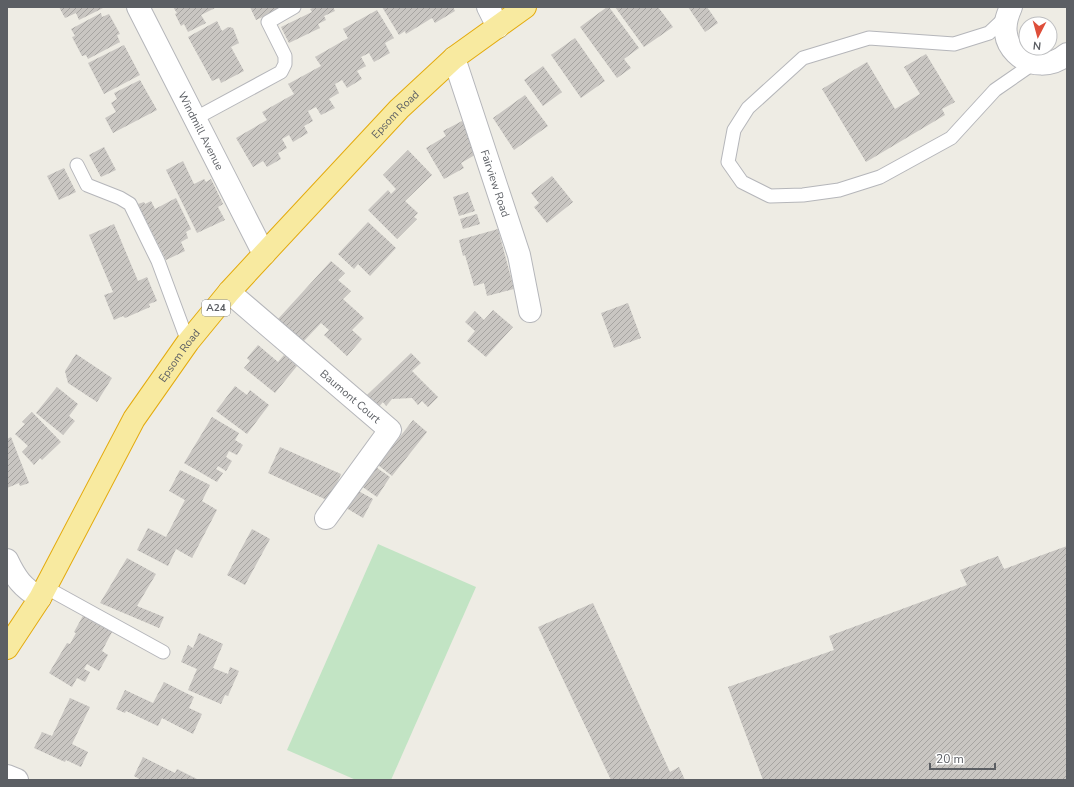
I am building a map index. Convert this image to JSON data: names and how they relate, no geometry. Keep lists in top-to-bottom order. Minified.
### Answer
{"streets":{"highway":["Epsom Road","A24"],"street":["Windmill Avenue","Fairview Road","Baumont Court"]},"crossings":[["Epsom Road","Windmill Avenue"],["Epsom Road","Fairview Road"],["Epsom Road","A24"],["Epsom Road","Baumont Court"]],"scale_bar":"20 m","north":"bottom"}
